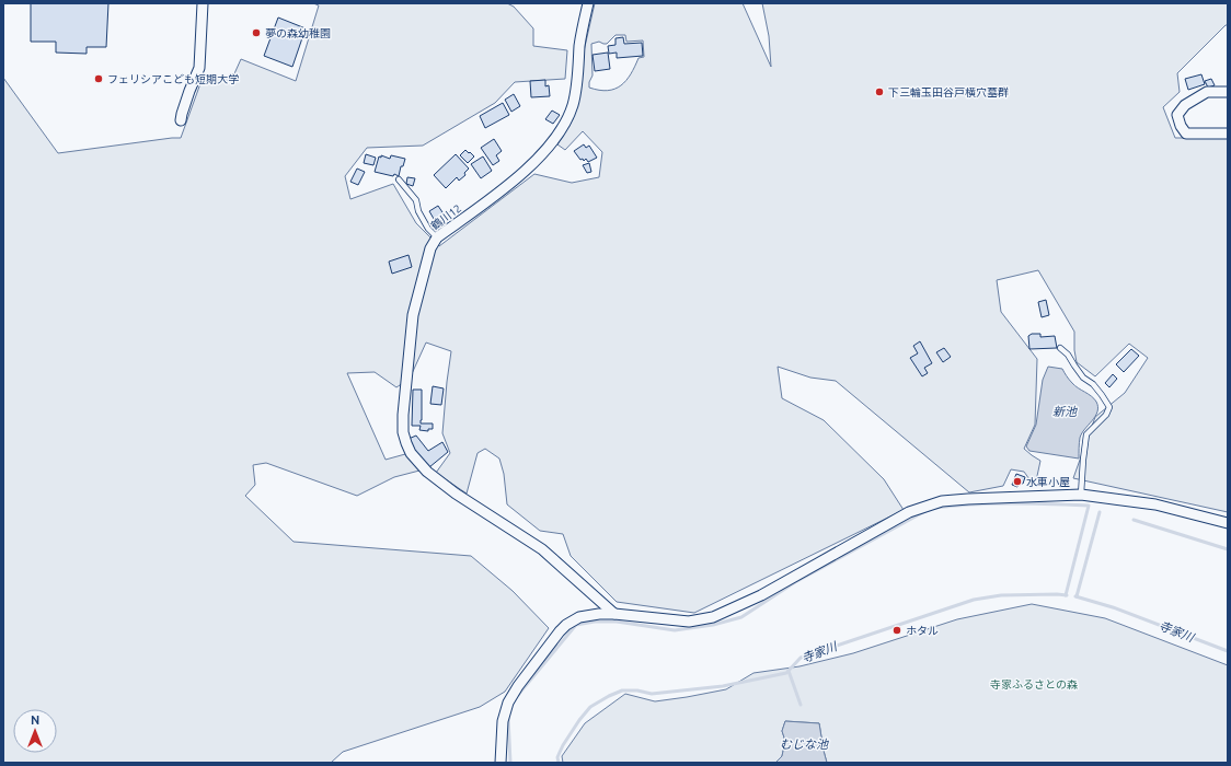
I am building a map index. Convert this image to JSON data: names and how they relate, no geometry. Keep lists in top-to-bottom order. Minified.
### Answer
{"streets":{"street":["鶴川12"]},"water":["新池","寺家川","むじな池"],"parks":["寺家ふるさとの森"],"places":["夢の森幼稚園","フェリシアこども短期大学","下三輪玉田谷戸横穴墓群","水車小屋","ホタル"],"north":"top"}
